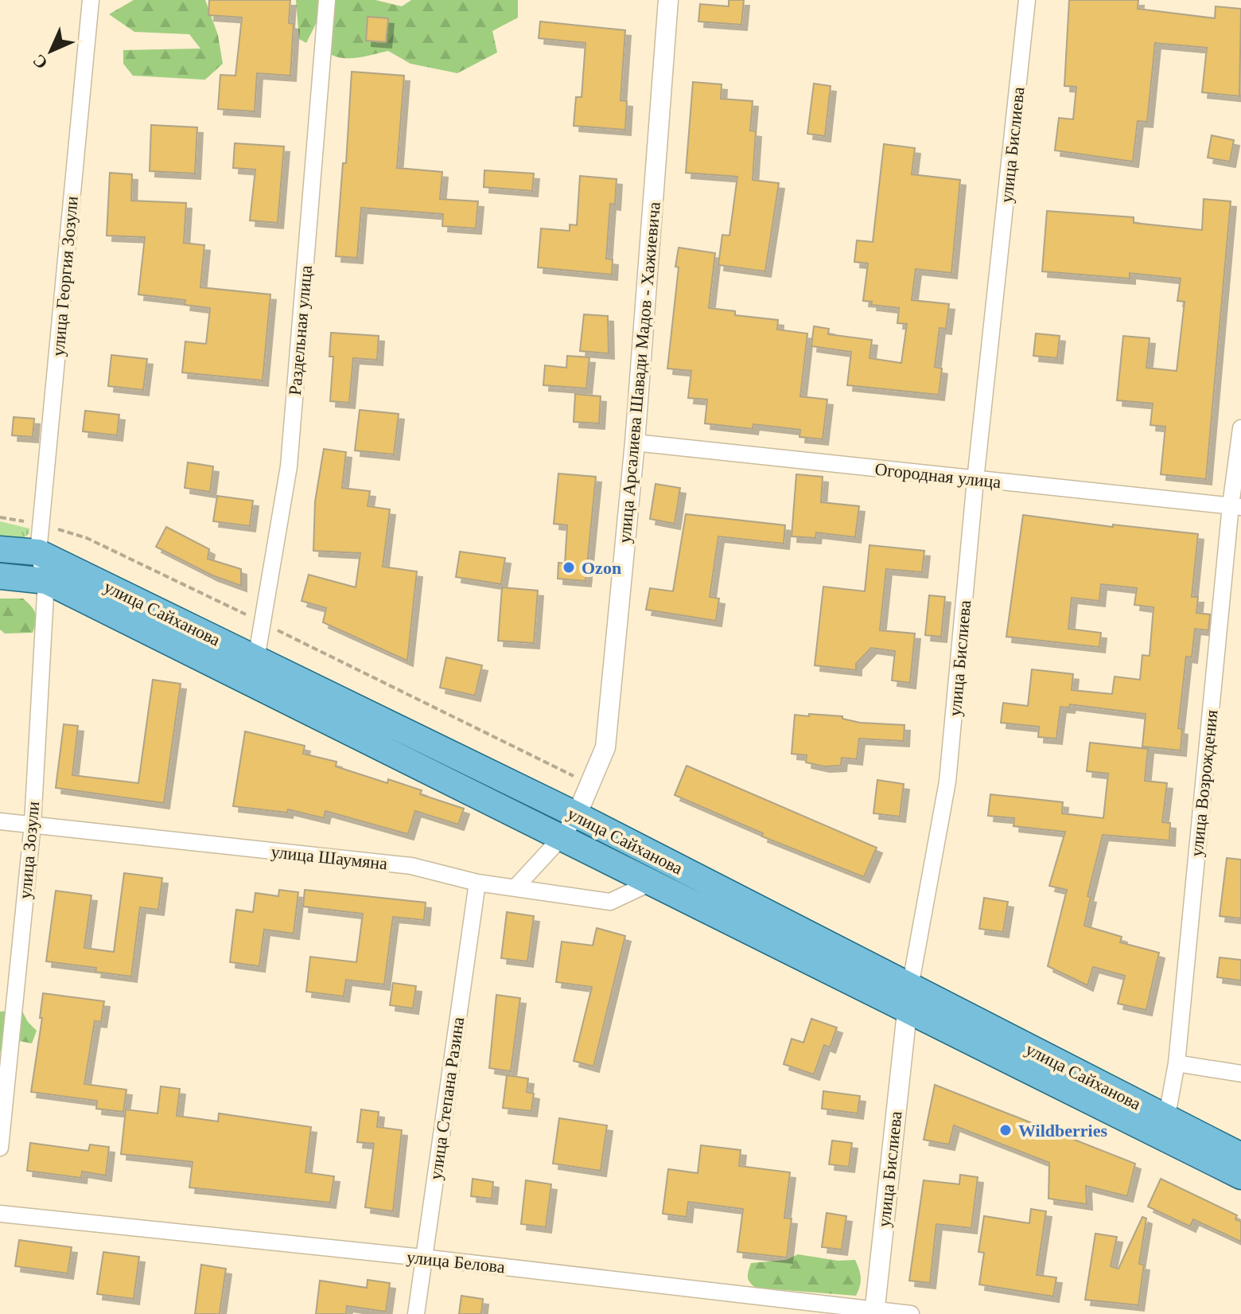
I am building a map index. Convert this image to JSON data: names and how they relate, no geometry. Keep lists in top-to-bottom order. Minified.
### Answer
{"streets":{"main road":["улица Сайханова"],"street":["улица Бислиева","улица Георгия Зозули","Раздельная улица","улица Арсалиева Шавади Мадов - Хажиевича","Огородная улица","улица Возрождения","улица Зозули","улица Шаумяна","улица Степана Разина","улица Белова"]},"crossings":[["улица Бислиева","Огородная улица"],["улица Бислиева","улица Сайханова"],["улица Бислиева","улица Белова"],["улица Георгия Зозули","улица Сайханова"],["улица Георгия Зозули","улица Зозули"],["Раздельная улица","улица Сайханова"],["улица Арсалиева Шавади Мадов - Хажиевича","Огородная улица"],["улица Арсалиева Шавади Мадов - Хажиевича","улица Сайханова"],["Огородная улица","улица Возрождения"],["улица Сайханова","улица Возрождения"],["улица Сайханова","улица Зозули"],["улица Сайханова","улица Шаумяна"],["улица Зозули","улица Шаумяна"],["улица Шаумяна","улица Степана Разина"],["улица Степана Разина","улица Белова"]],"places":["Ozon","Wildberries"],"north":"bottom left"}
